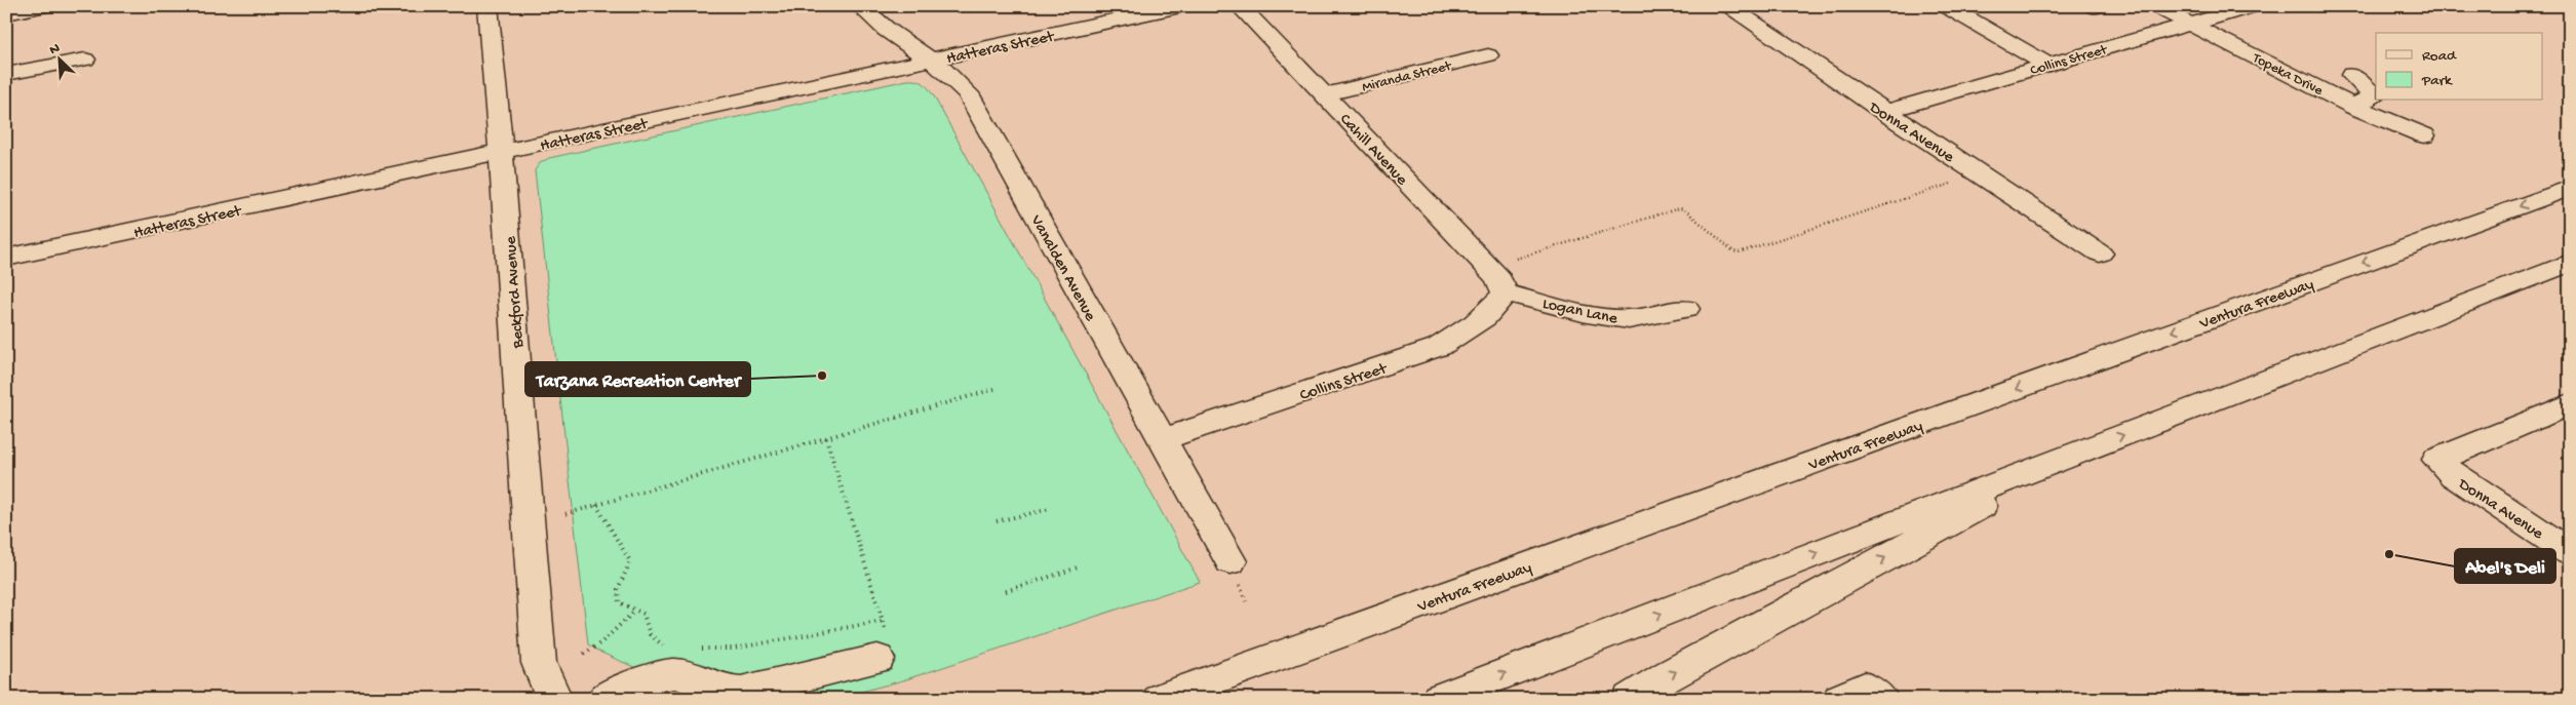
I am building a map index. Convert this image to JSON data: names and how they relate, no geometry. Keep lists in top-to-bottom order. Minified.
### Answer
{"streets":{"main road":["Hatteras Street","Collins Street","Topeka Drive","Miranda Street","Donna Avenue","Cahill Avenue","Vanalden Avenue","Beckford Avenue","Ventura Freeway","Logan Lane"]},"crossings":[["Hatteras Street","Vanalden Avenue"],["Hatteras Street","Beckford Avenue"],["Collins Street","Topeka Drive"],["Collins Street","Donna Avenue"],["Collins Street","Cahill Avenue"],["Collins Street","Vanalden Avenue"],["Collins Street","Logan Lane"],["Miranda Street","Cahill Avenue"],["Cahill Avenue","Logan Lane"]],"places":["Tarzana Recreation Center","Abel's Deli"],"legend":["Road","Park"],"north":"top left"}
